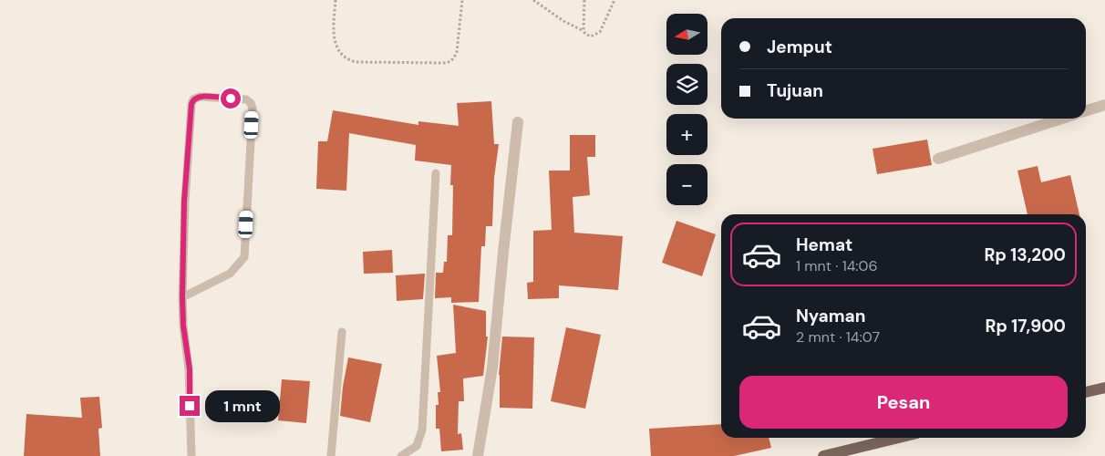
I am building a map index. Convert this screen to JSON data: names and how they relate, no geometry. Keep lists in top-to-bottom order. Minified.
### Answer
{"north":"left","page":{"map_buttons":["+","−"],"banner":["Jemput","Tujuan"],"list":[{"name":"Hemat","note":"1 mnt · 14:06","value":"Rp 13,200"},{"name":"Nyaman","note":"2 mnt · 14:07","value":"Rp 17,900"}],"buttons":"Pesan","bubble":"1 mnt"}}
